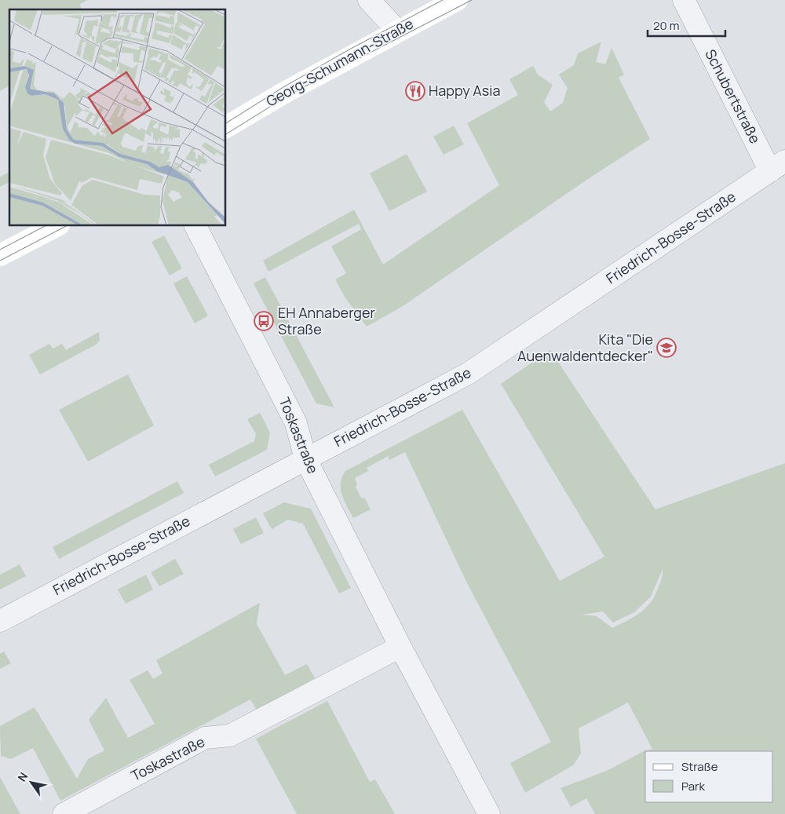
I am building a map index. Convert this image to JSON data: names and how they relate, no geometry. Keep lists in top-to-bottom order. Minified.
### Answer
{"streets":{"main road":["Georg-Schumann-Straße"],"street":["Schubertstraße","Friedrich-Bosse-Straße","Toskastraße"]},"crossings":[["Schubertstraße","Friedrich-Bosse-Straße"],["Friedrich-Bosse-Straße","Toskastraße"]],"places":{"restaurant":["Happy Asia"],"bus stop":["EH Annaberger Straße"],"school or university":["Kita \"Die Auenwaldentdecker\""]},"legend":["Straße","Park"],"scale_bar":"20 m","north":"top left"}
